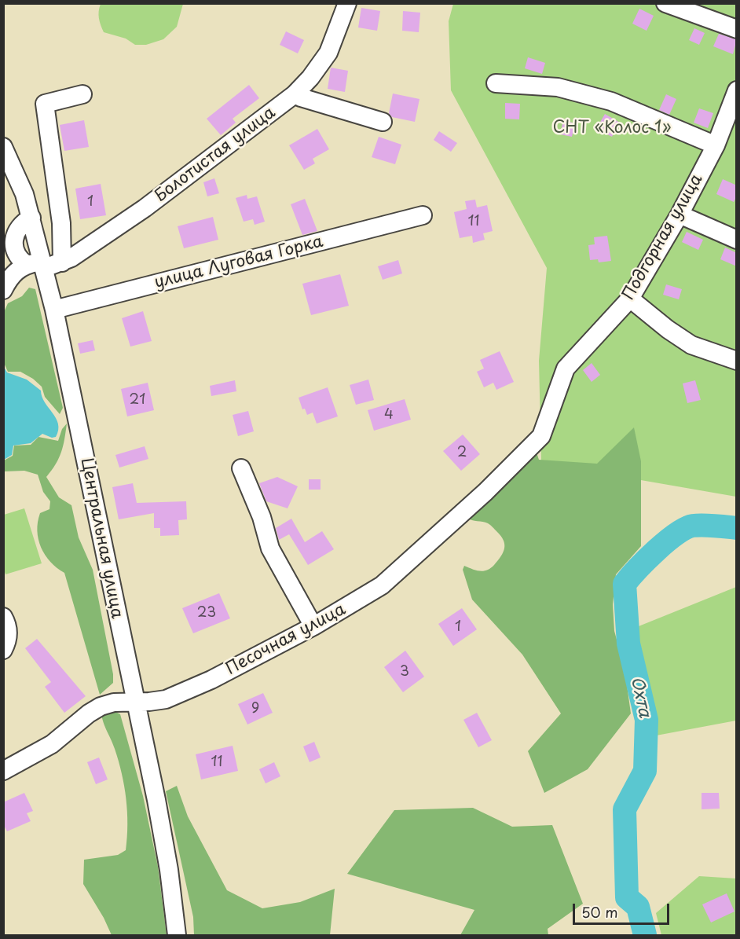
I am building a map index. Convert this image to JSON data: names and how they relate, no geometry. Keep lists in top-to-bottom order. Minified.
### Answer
{"streets":{"street":["Болотистая улица","Подгорная улица","улица Луговая Горка","Центральная улица","Песочная улица"]},"crossings":[["Болотистая улица","Центральная улица"],["Подгорная улица","Песочная улица"],["улица Луговая Горка","Центральная улица"],["Центральная улица","Песочная улица"]],"water":["Охта"],"parks":["СНТ «Колос 1»"],"house_numbers":["1","11","21","4","2","23","1","3","9","11"],"scale_bar":"50 m"}
